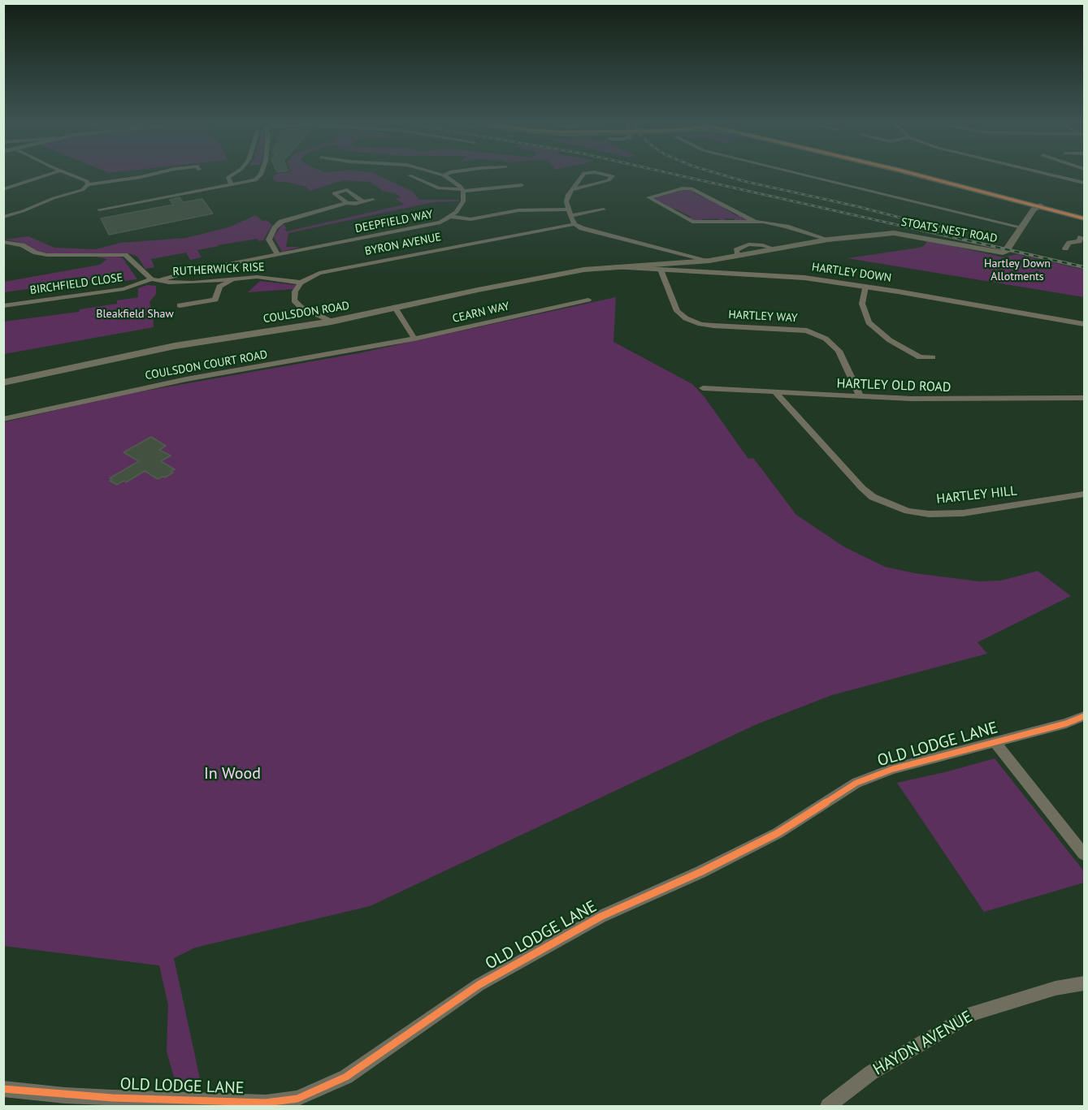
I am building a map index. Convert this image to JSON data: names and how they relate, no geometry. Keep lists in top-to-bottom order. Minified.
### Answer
{"streets":{"main road":["STOATS NEST ROAD","COULSDON ROAD"],"street":["DEEPFIELD WAY","BYRON AVENUE","RUTHERWICK RISE","HARTLEY DOWN","BIRCHFIELD CLOSE","CEARN WAY","HARTLEY WAY","COULSDON COURT ROAD","HARTLEY OLD ROAD","HARTLEY HILL","OLD LODGE LANE","HAYDN AVENUE"]},"crossings":[["DEEPFIELD WAY","BIRCHFIELD CLOSE"],["STOATS NEST ROAD","HARTLEY DOWN"],["STOATS NEST ROAD","COULSDON ROAD"],["BYRON AVENUE","RUTHERWICK RISE"],["RUTHERWICK RISE","BIRCHFIELD CLOSE"],["HARTLEY DOWN","COULSDON ROAD"],["HARTLEY DOWN","HARTLEY WAY"],["CEARN WAY","COULSDON COURT ROAD"],["HARTLEY WAY","HARTLEY OLD ROAD"],["HARTLEY OLD ROAD","HARTLEY HILL"]],"parks":["Hartley Down Allotments","Bleakfield Shaw","In Wood"]}
